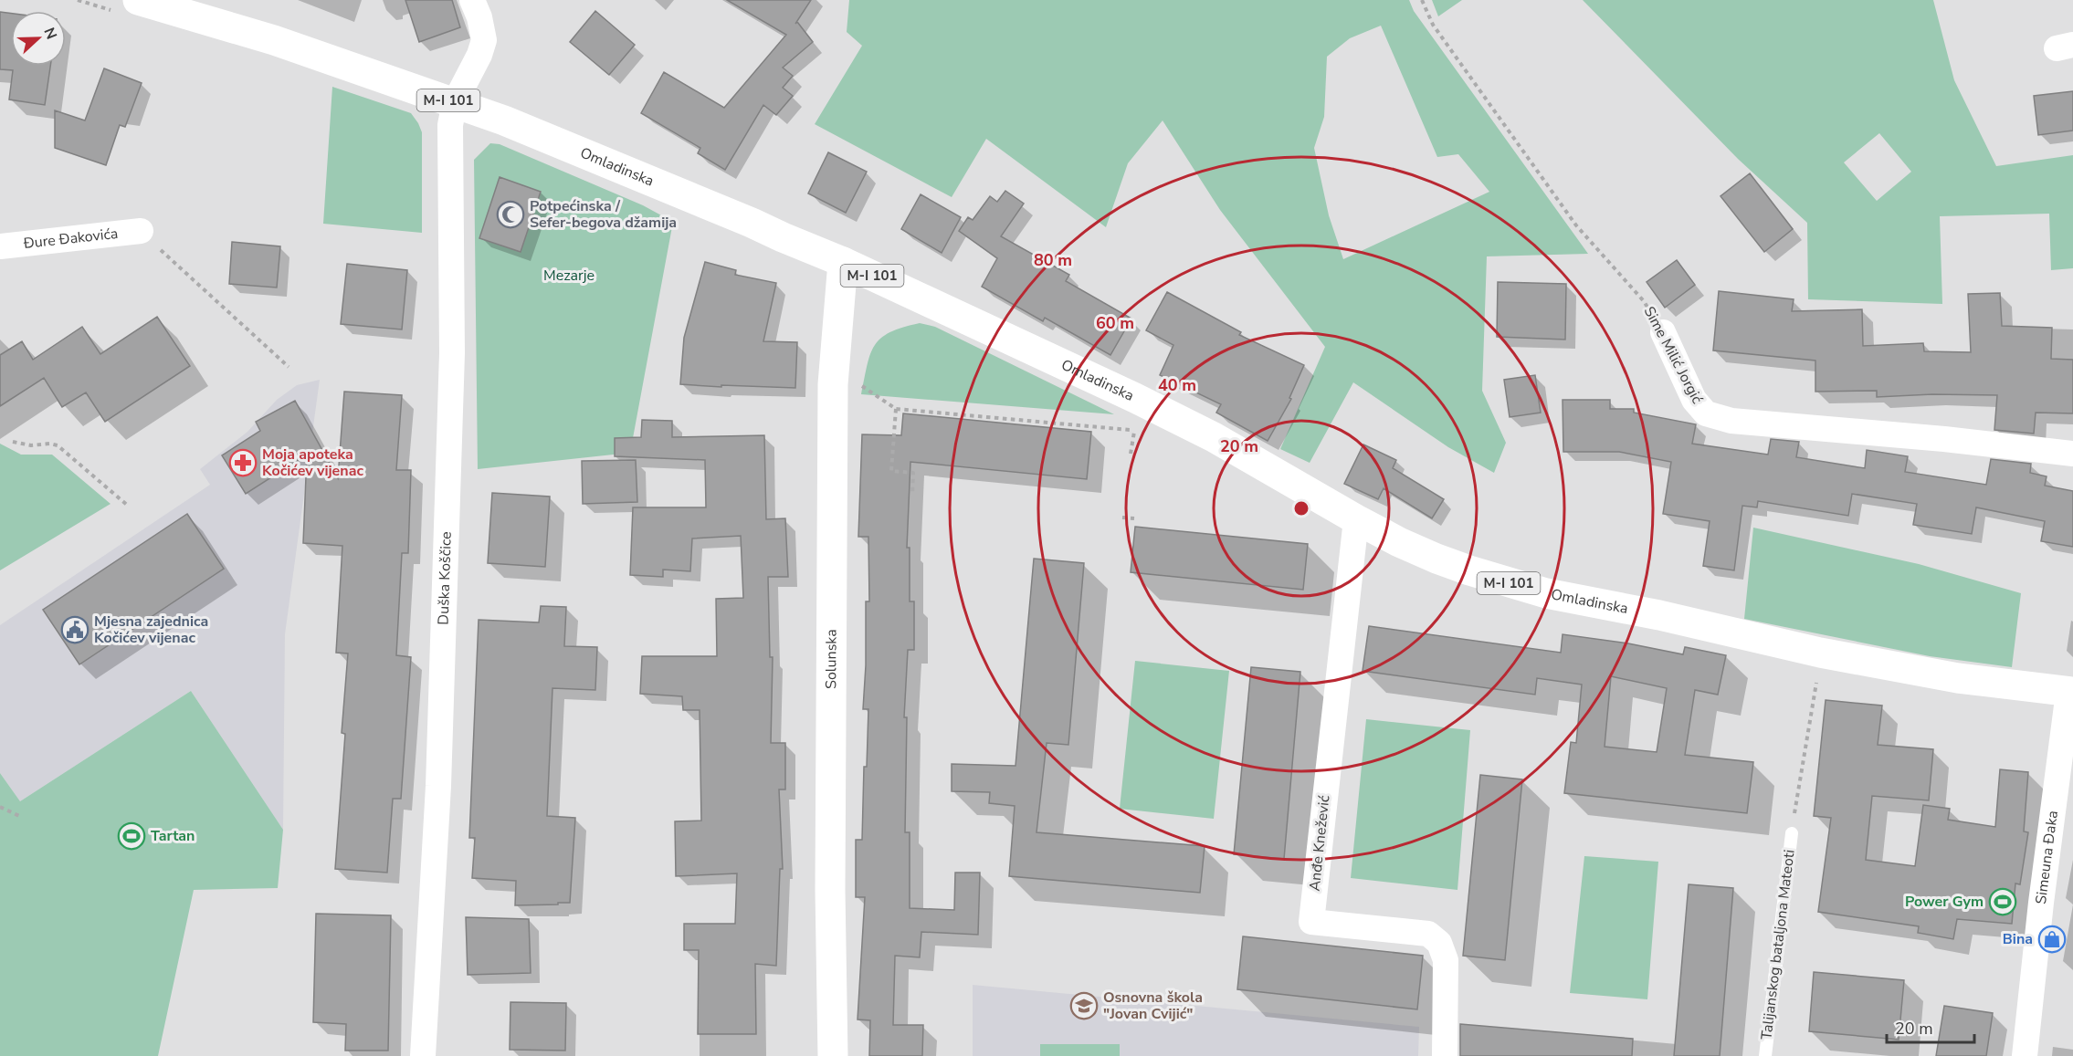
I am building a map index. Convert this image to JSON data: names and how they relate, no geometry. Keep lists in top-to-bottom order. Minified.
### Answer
{"streets":{"main road":["M-I 101","Omladinska","Solunska"],"street":["Đure Đakovića","Sime Milić Jorgić","Duška Koščice","Anđe Knežević","Simeuna Đaka"],"lane":["Talijanskog bataljona Mateoti"]},"crossings":[["Omladinska","Duška Koščice"],["Omladinska","Solunska"],["Omladinska","Anđe Knežević"],["Omladinska","Simeuna Đaka"]],"parks":["Mezarje"],"places":{"mosque":["Potpećinska / Sefer-begova džamija"],"pharmacy":["Moja apoteka Kočićev vijenac"],"public building":["Mjesna zajednica Kočićev vijenac"],"sports":["Tartan","Power Gym"],"shop":["Bina"],"school or university":["Osnovna škola \"Jovan Cvijić\""]},"scale_bar":"20 m","north":"right","rings":["80 m","60 m","40 m","20 m"]}
